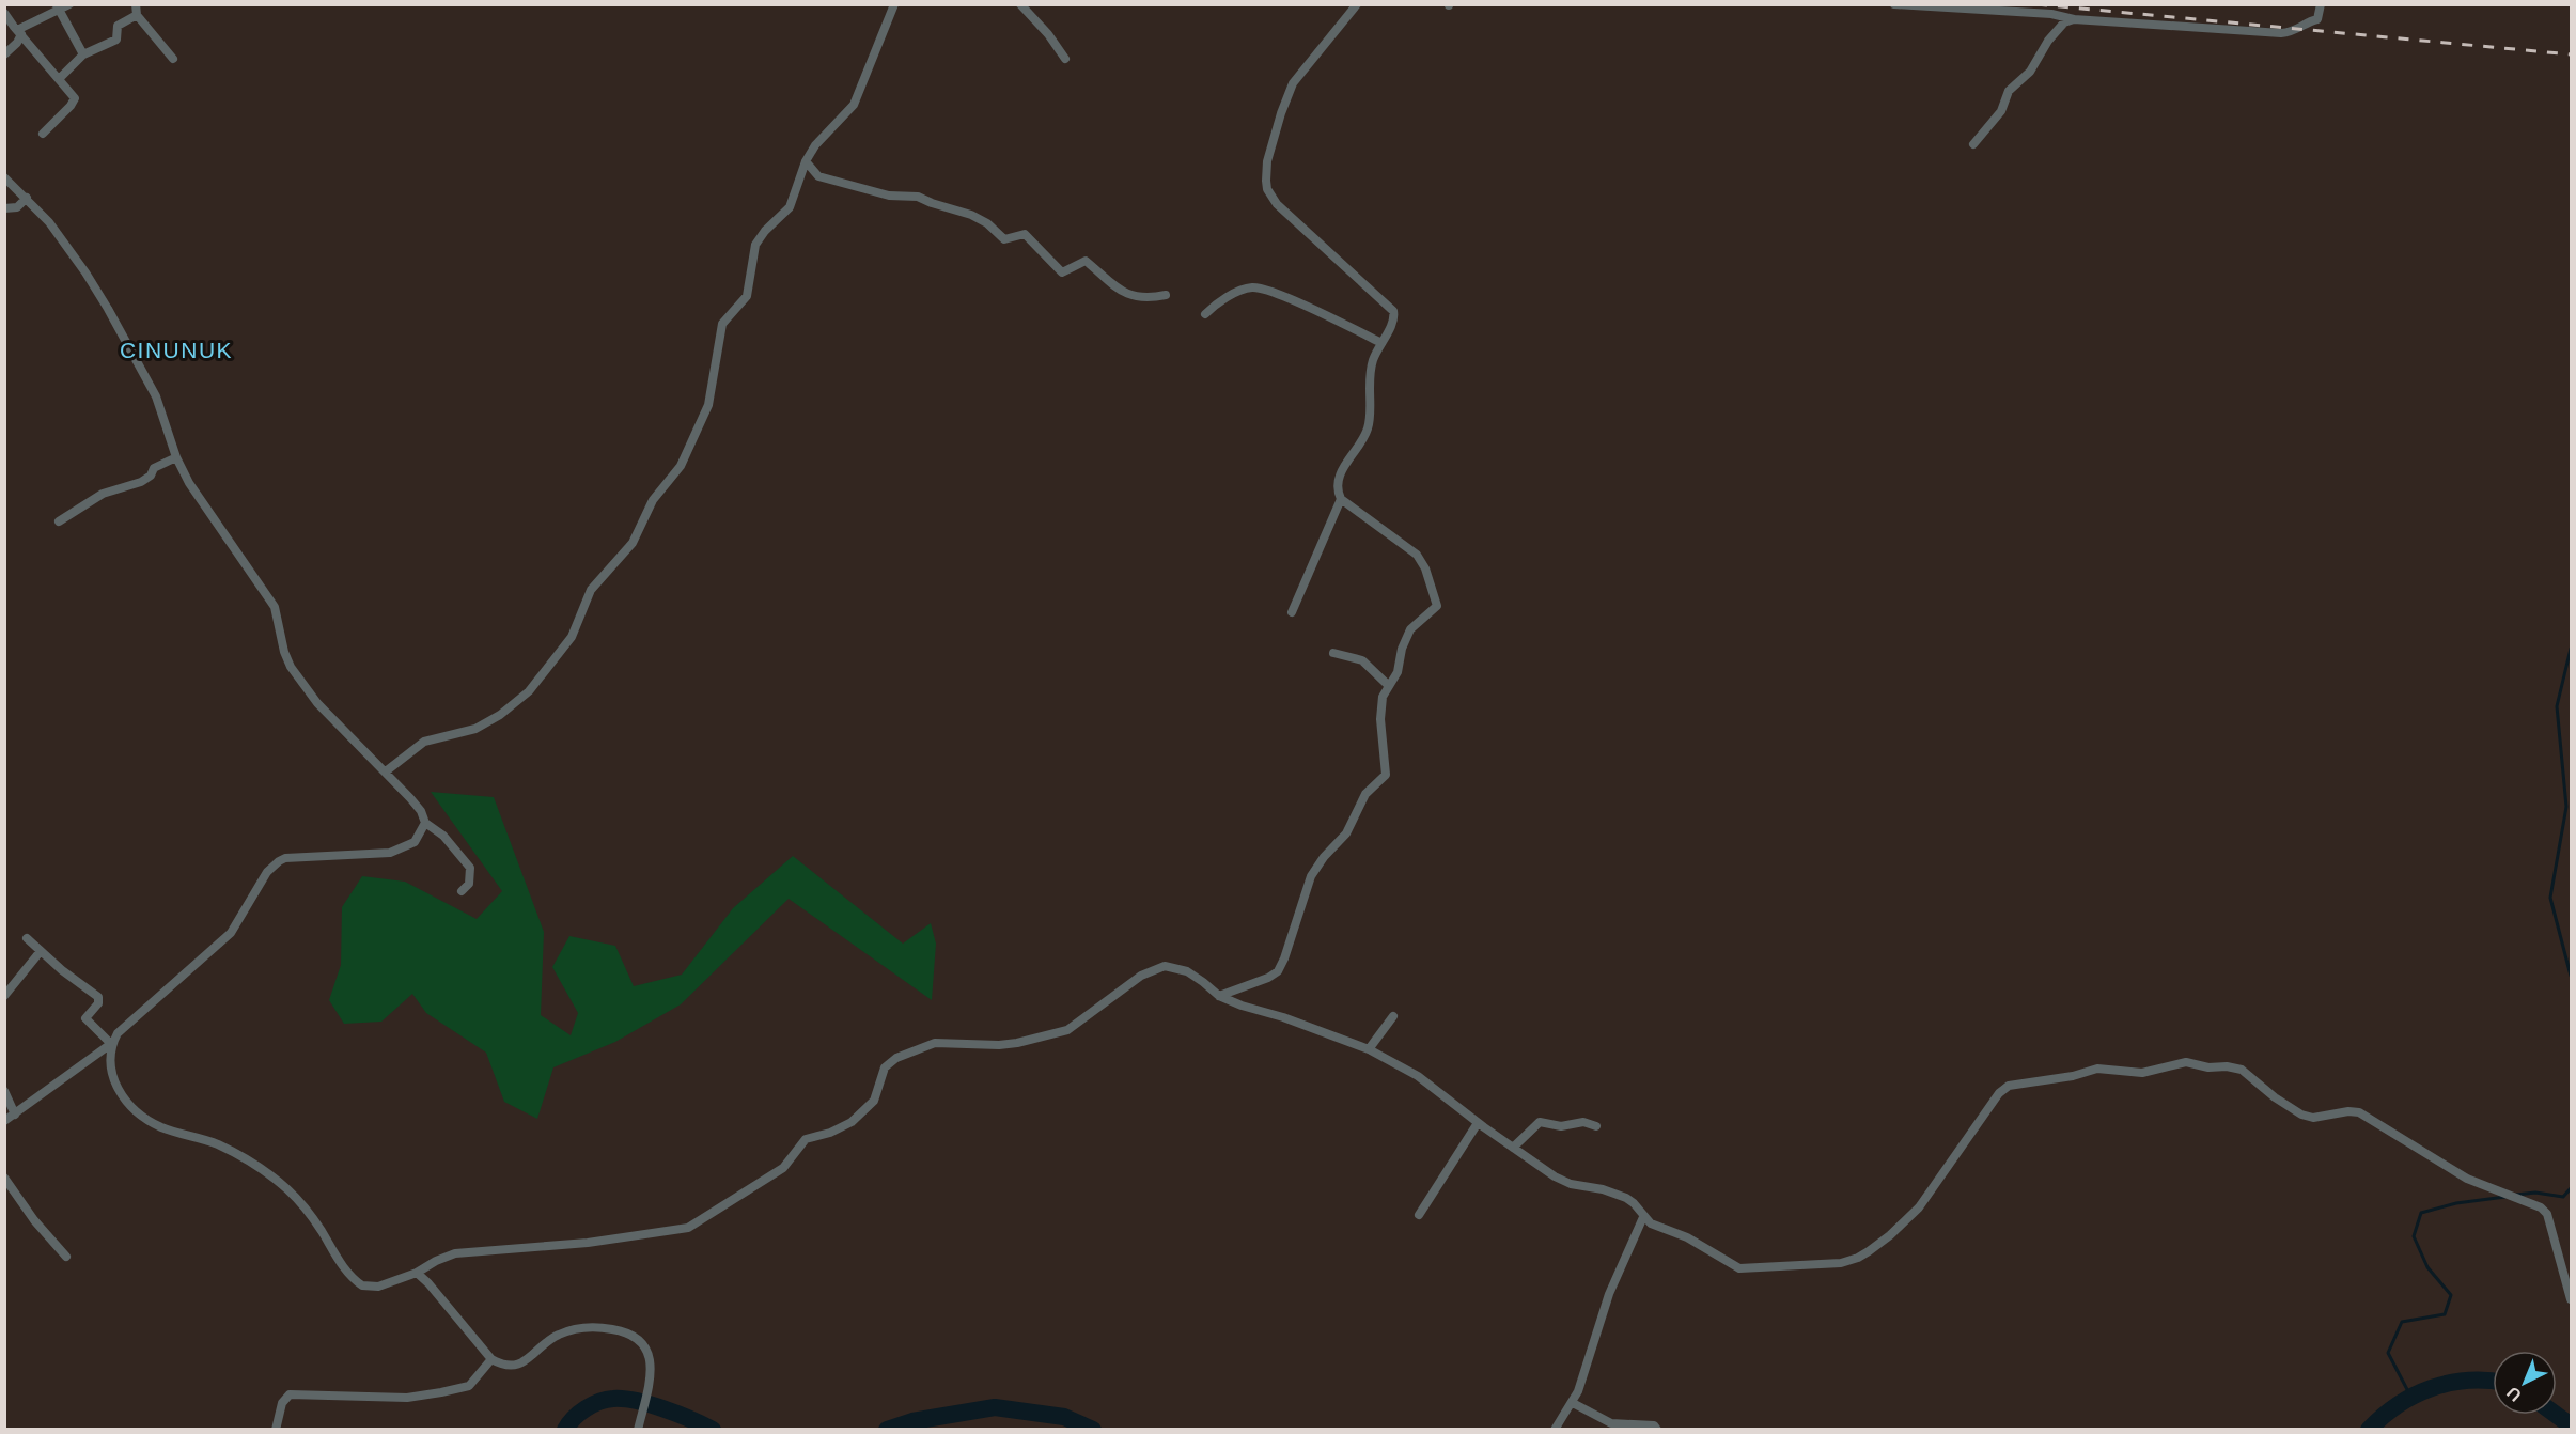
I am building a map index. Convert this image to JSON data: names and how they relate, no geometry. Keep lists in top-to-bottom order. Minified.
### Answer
{"districts":["CINUNUK"],"north":"bottom left"}
